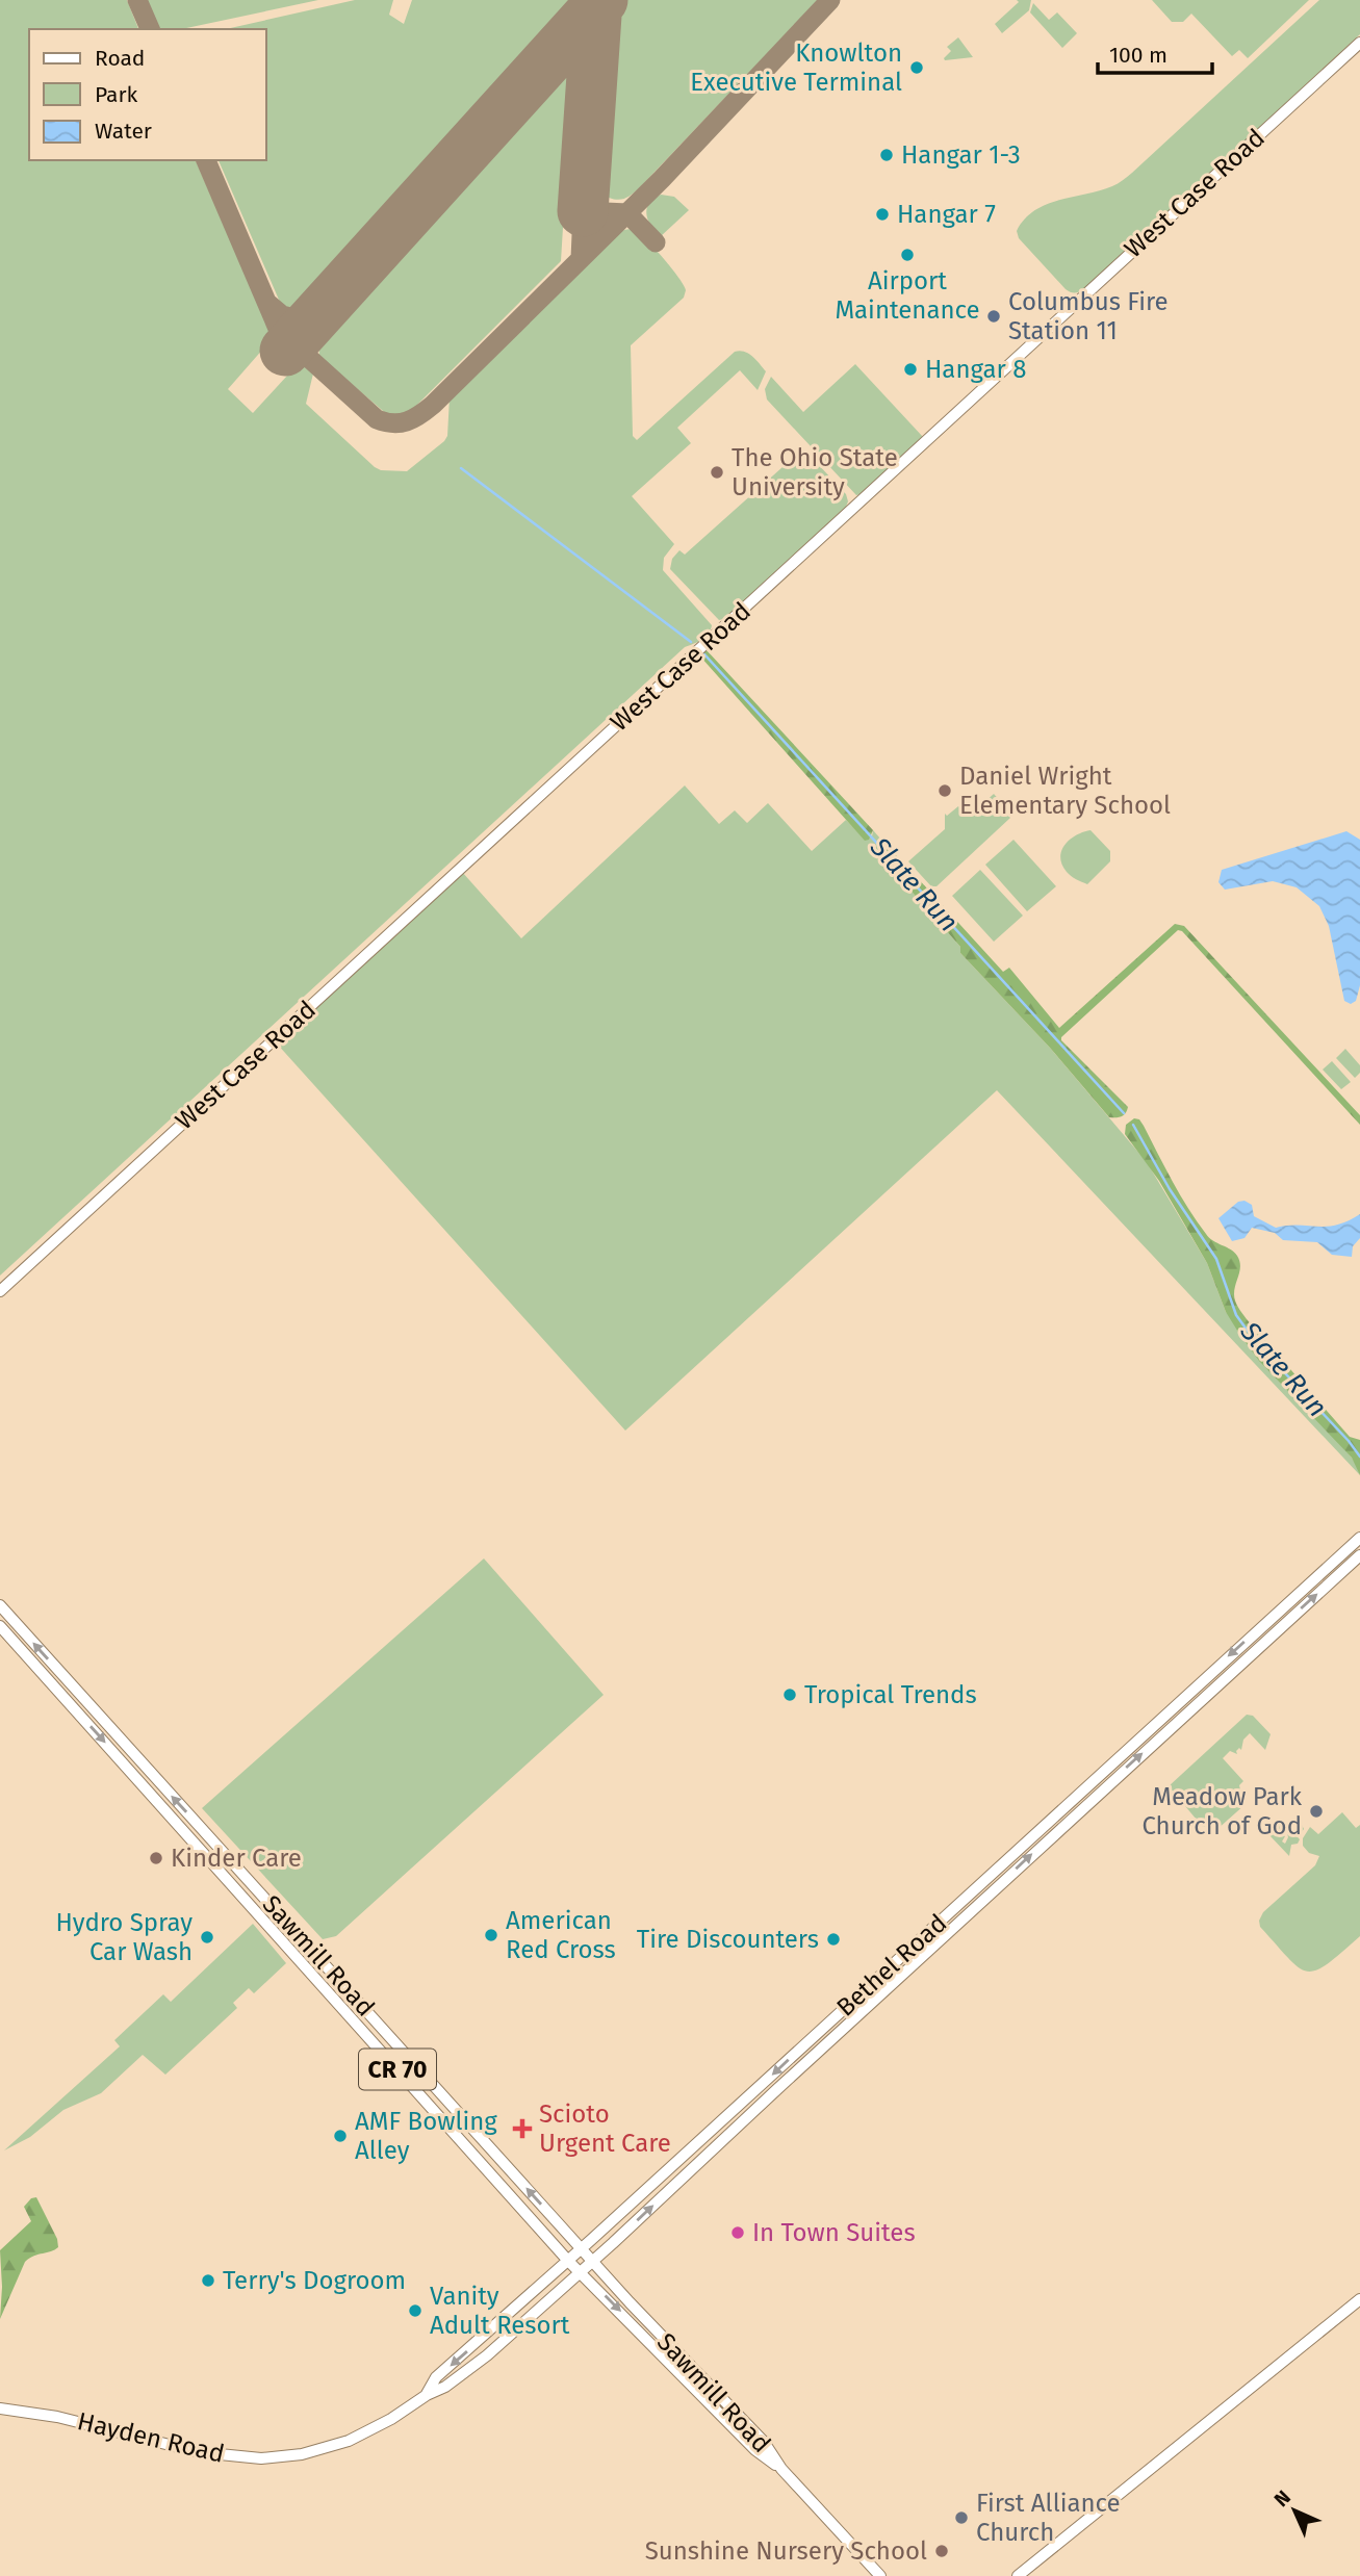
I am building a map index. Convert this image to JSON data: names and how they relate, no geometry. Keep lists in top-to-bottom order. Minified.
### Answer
{"streets":{"main road":["West Case Road","Sawmill Road","Bethel Road","CR 70","Hayden Road"]},"crossings":[["Sawmill Road","Bethel Road"],["Bethel Road","Hayden Road"]],"water":["Slate Run"],"places":{"other":["Knowlton Executive Terminal","Hangar 1-3","Hangar 7","Airport Maintenance","Columbus Fire Station 11","Hangar 8","The Ohio State University","Daniel Wright Elementary School","Tropical Trends","Meadow Park Church of God","Kinder Care","American Red Cross","Hydro Spray Car Wash","Tire Discounters","AMF Bowling Alley","In Town Suites","Terry's Dogroom","Vanity Adult Resort","First Alliance Church","Sunshine Nursery School"],"health":["Scioto Urgent Care"]},"legend":["Road","Park","Water"],"scale_bar":"100 m","north":"top left"}
